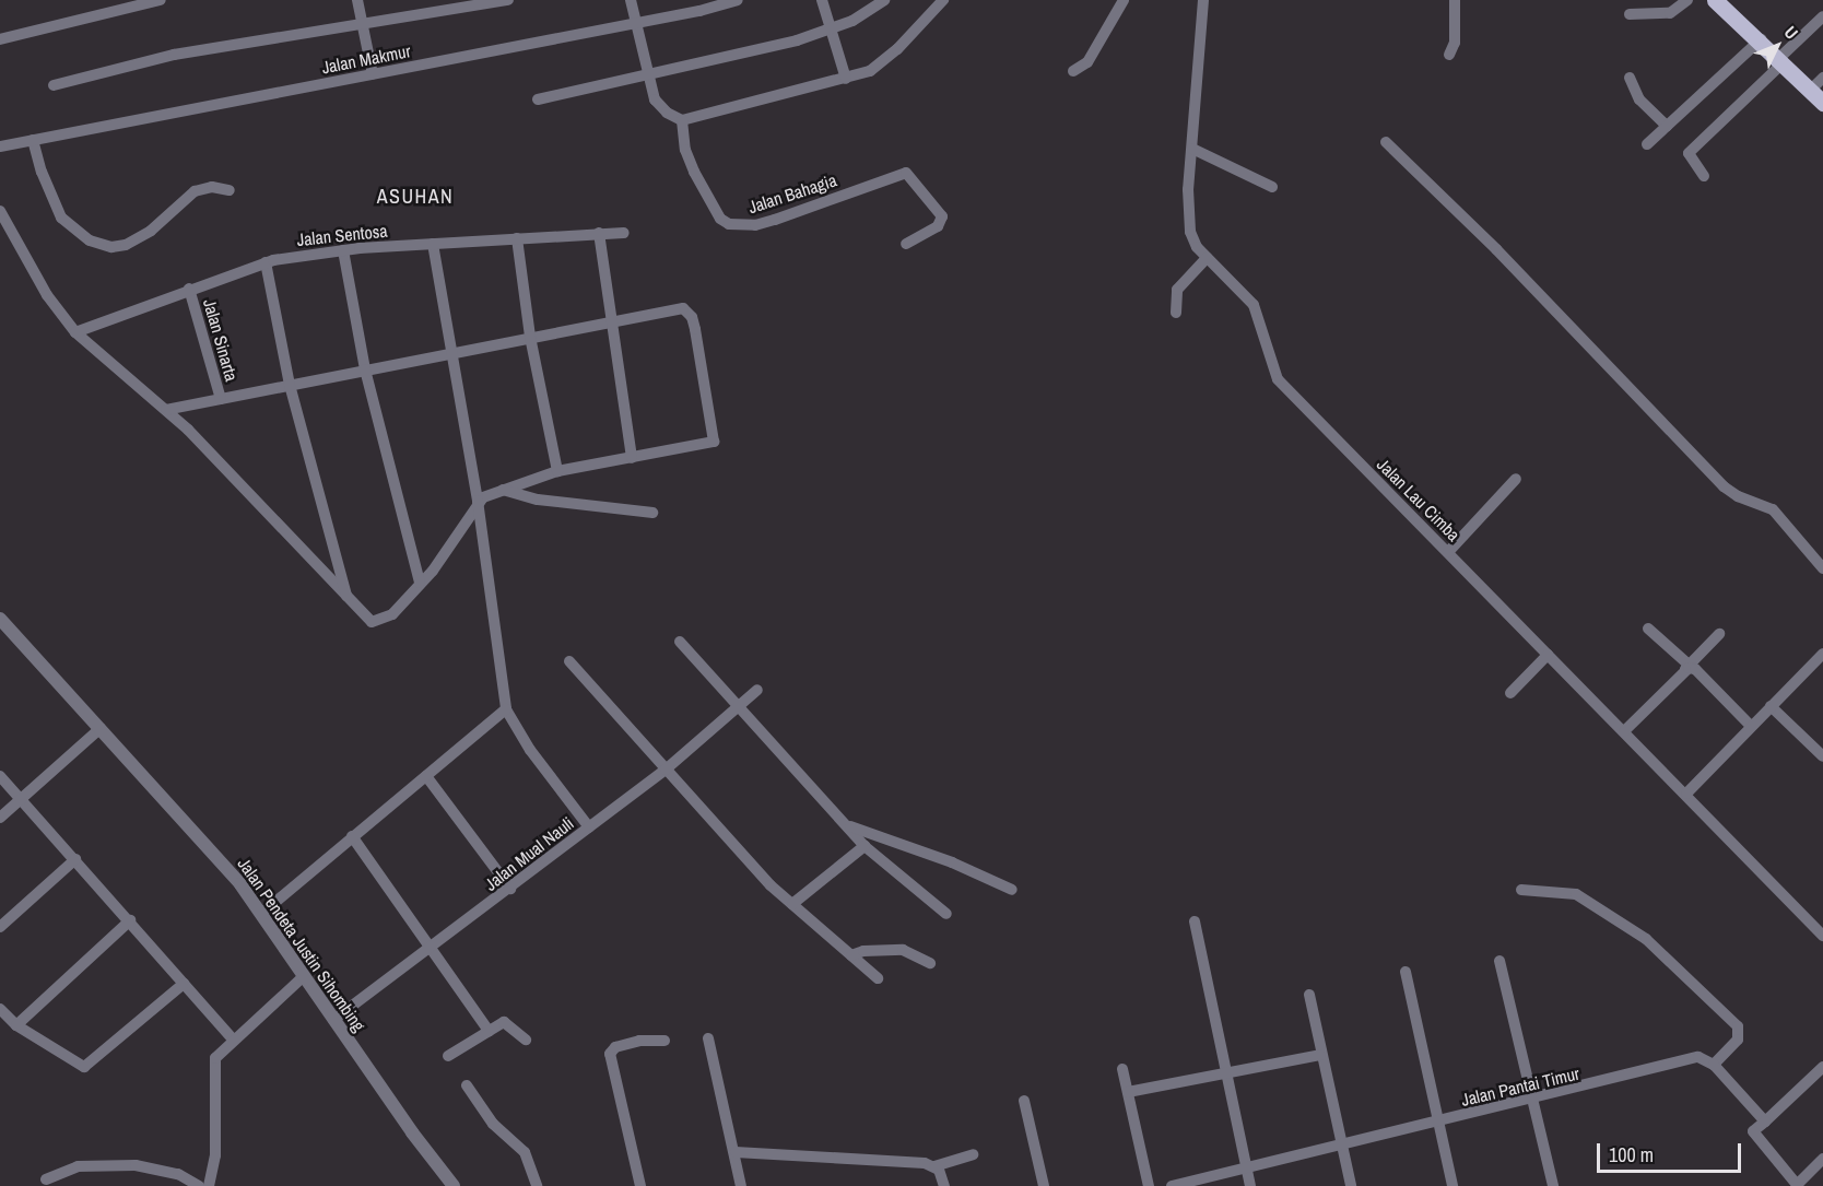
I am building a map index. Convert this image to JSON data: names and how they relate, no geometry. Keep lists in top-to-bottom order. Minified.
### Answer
{"streets":{"street":["Jalan Makmur","Jalan Bahagia","Jalan Sentosa","Jalan Sinarta","Jalan Lau Cimba","Jalan Mual Nauli","Jalan Pendeta Justin Sihombing","Jalan Pantai Timur"]},"crossings":[["Jalan Sentosa","Jalan Sinarta"],["Jalan Mual Nauli","Jalan Pendeta Justin Sihombing"]],"districts":["ASUHAN"],"scale_bar":"100 m","north":"top right"}
